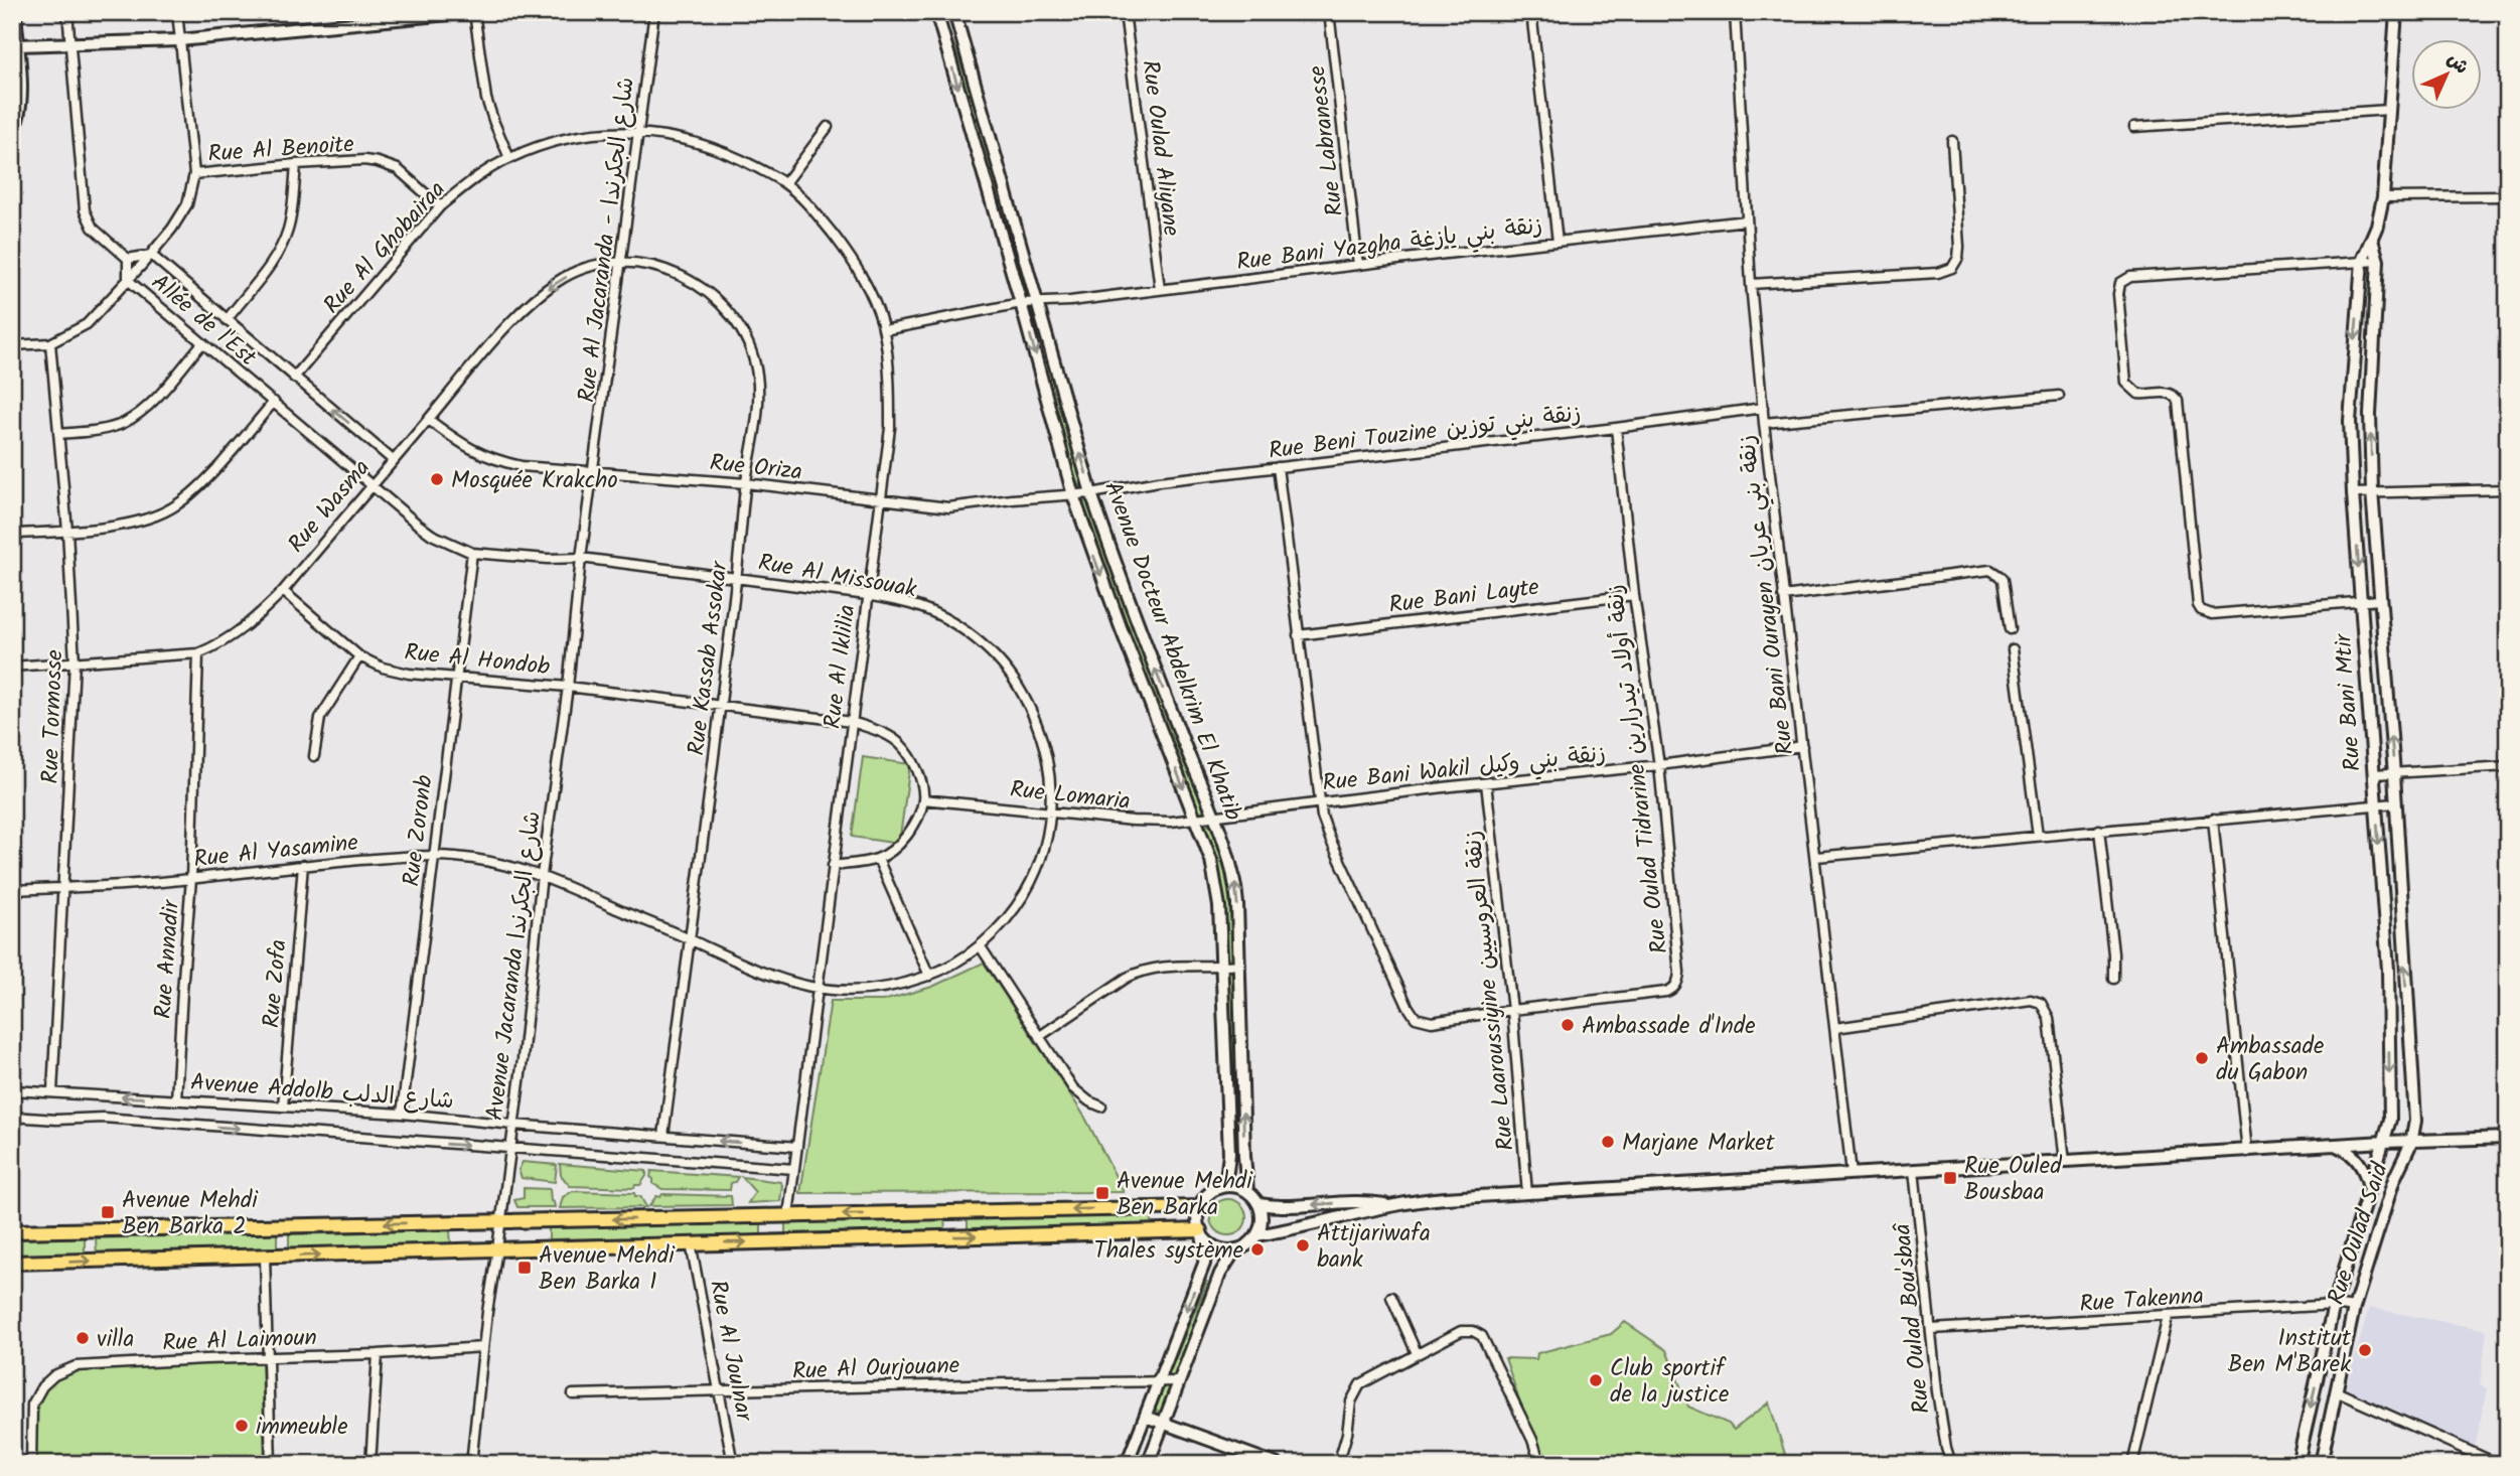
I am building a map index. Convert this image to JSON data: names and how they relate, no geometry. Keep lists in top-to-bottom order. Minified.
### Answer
{"streets":{"main road":["Avenue Docteur Abdelkrim El Khatib","Rue Bani Mtir","Rue Oulad Said"],"street":["Rue Labranesse","Rue Al Benoite","Rue Oulad Aliyane","Rue Al Jacaranda - شارع الجكرندا","Rue Bani Yazgha زنقة بني يازغة","Rue Al Ghobairaa","Allée de l'Est","Rue Beni Touzine زنقة بني توزين","Rue Oriza","Rue Wasma","Rue Al Missouak","Rue Bani Layte","Rue Bani Ourayen زنقة بني عريان","Rue Al Hondob","Rue Kassab Assokar","Rue Al Iklilia","Rue Tormosse","Rue Bani Wakil زنقة بني وكيل","Rue Oulad Tidrarine زنقة أولاد تيدرارين","Rue Lomaria","Rue Zoronb","Rue Al Yasamine","Rue Annadir","Avenue Jacaranda شارع الجكرندا","Rue Zofa","Rue Laaroussiyine زنقة العروسيين","Avenue Addolb شارع الدلب","Rue Takenna","Rue Oulad Bou'sbaâ","Rue Al Laimoun","Rue Al Joulnar","Rue Al Ourjouane"]},"crossings":[["Rue Labranesse","Rue Bani Yazgha زنقة بني يازغة"],["Rue Al Benoite","Rue Al Ghobairaa"],["Rue Oulad Aliyane","Rue Bani Yazgha زنقة بني يازغة"],["Rue Al Jacaranda - شارع الجكرندا","Rue Al Ghobairaa"],["Rue Al Jacaranda - شارع الجكرندا","Rue Oriza"],["Rue Al Jacaranda - شارع الجكرندا","Rue Wasma"],["Rue Al Jacaranda - شارع الجكرندا","Rue Kassab Assokar"],["Rue Al Jacaranda - شارع الجكرندا","Rue Al Iklilia"],["Rue Al Jacaranda - شارع الجكرندا","Avenue Jacaranda شارع الجكرندا"],["Rue Bani Yazgha زنقة بني يازغة","Rue Bani Ourayen زنقة بني عريان"],["Rue Bani Yazgha زنقة بني يازغة","Avenue Docteur Abdelkrim El Khatib"],["Rue Bani Yazgha زنقة بني يازغة","Rue Al Iklilia"],["Rue Al Ghobairaa","Allée de l'Est"],["Rue Al Ghobairaa","Rue Al Iklilia"],["Allée de l'Est","Rue Wasma"],["Allée de l'Est","Rue Al Missouak"],["Allée de l'Est","Rue Zoronb"],["Rue Beni Touzine زنقة بني توزين","Rue Oriza"],["Rue Beni Touzine زنقة بني توزين","Rue Bani Ourayen زنقة بني عريان"],["Rue Beni Touzine زنقة بني توزين","Avenue Docteur Abdelkrim El Khatib"],["Rue Beni Touzine زنقة بني توزين","Rue Oulad Tidrarine زنقة أولاد تيدرارين"],["Rue Oriza","Rue Wasma"],["Rue Oriza","Avenue Docteur Abdelkrim El Khatib"],["Rue Oriza","Rue Kassab Assokar"],["Rue Oriza","Rue Al Iklilia"],["Rue Oriza","Avenue Jacaranda شارع الجكرندا"],["Rue Wasma","Rue Al Hondob"],["Rue Wasma","Rue Kassab Assokar"],["Rue Wasma","Rue Tormosse"],["Rue Wasma","Rue Annadir"],["Rue Al Missouak","Rue Kassab Assokar"],["Rue Al Missouak","Rue Al Iklilia"],["Rue Al Missouak","Rue Lomaria"],["Rue Al Missouak","Rue Zoronb"],["Rue Al Missouak","Rue Al Yasamine"],["Rue Al Missouak","Avenue Jacaranda شارع الجكرندا"],["Rue Bani Layte","Rue Oulad Tidrarine زنقة أولاد تيدرارين"],["Rue Bani Ourayen زنقة بني عريان","Rue Bani Wakil زنقة بني وكيل"],["Avenue Docteur Abdelkrim El Khatib","Rue Bani Wakil زنقة بني وكيل"],["Avenue Docteur Abdelkrim El Khatib","Rue Lomaria"],["Rue Al Hondob","Rue Kassab Assokar"],["Rue Al Hondob","Rue Al Iklilia"],["Rue Al Hondob","Rue Zoronb"],["Rue Al Hondob","Avenue Jacaranda شارع الجكرندا"],["Rue Kassab Assokar","Avenue Addolb شارع الدلب"],["Rue Al Iklilia","Avenue Addolb شارع الدلب"],["Rue Bani Mtir","Rue Oulad Said"],["Rue Tormosse","Rue Al Yasamine"],["Rue Tormosse","Avenue Addolb شارع الدلب"],["Rue Bani Wakil زنقة بني وكيل","Rue Oulad Tidrarine زنقة أولاد تيدرارين"],["Rue Bani Wakil زنقة بني وكيل","Rue Lomaria"],["Rue Bani Wakil زنقة بني وكيل","Rue Laaroussiyine زنقة العروسيين"],["Rue Oulad Tidrarine زنقة أولاد تيدرارين","Rue Laaroussiyine زنقة العروسيين"],["Rue Zoronb","Rue Al Yasamine"],["Rue Zoronb","Avenue Addolb شارع الدلب"],["Rue Al Yasamine","Rue Annadir"],["Rue Al Yasamine","Avenue Jacaranda شارع الجكرندا"],["Rue Al Yasamine","Rue Zofa"],["Rue Annadir","Avenue Addolb شارع الدلب"],["Avenue Jacaranda شارع الجكرندا","Avenue Addolb شارع الدلب"],["Avenue Jacaranda شارع الجكرندا","Rue Al Laimoun"],["Rue Zofa","Avenue Addolb شارع الدلب"],["Rue Oulad Said","Rue Takenna"],["Rue Takenna","Rue Oulad Bou'sbaâ"],["Rue Al Joulnar","Rue Al Ourjouane"]],"places":{"other":["Mosquée Krakcho","Ambassade d'Inde","Ambassade du Gabon","Marjane Market","Attijariwafa bank","Thales système","villa","Institut Ben M'Barek","Club sportif de la justice","immeuble"],"transit":["Rue Ouled Bousbaa","Avenue Mehdi Ben Barka","Avenue Mehdi Ben Barka 2","Avenue Mehdi Ben Barka 1"]},"north":"top right"}
